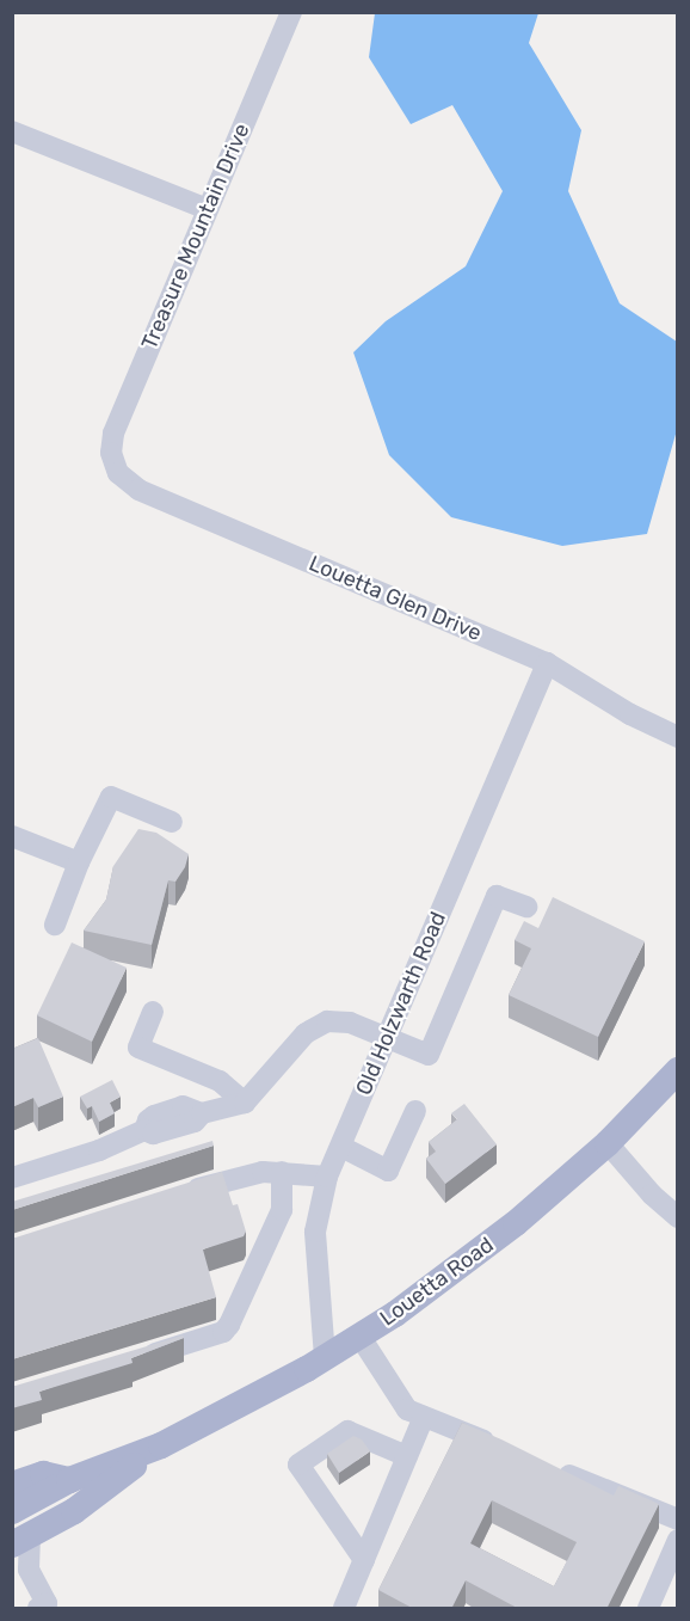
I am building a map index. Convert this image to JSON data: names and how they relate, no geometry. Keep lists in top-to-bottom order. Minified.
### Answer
{"streets":{"main road":["Louetta Road"],"street":["Treasure Mountain Drive","Louetta Glen Drive","Old Holzwarth Road"]},"crossings":[["Treasure Mountain Drive","Louetta Glen Drive"],["Louetta Glen Drive","Old Holzwarth Road"],["Old Holzwarth Road","Louetta Road"]]}
